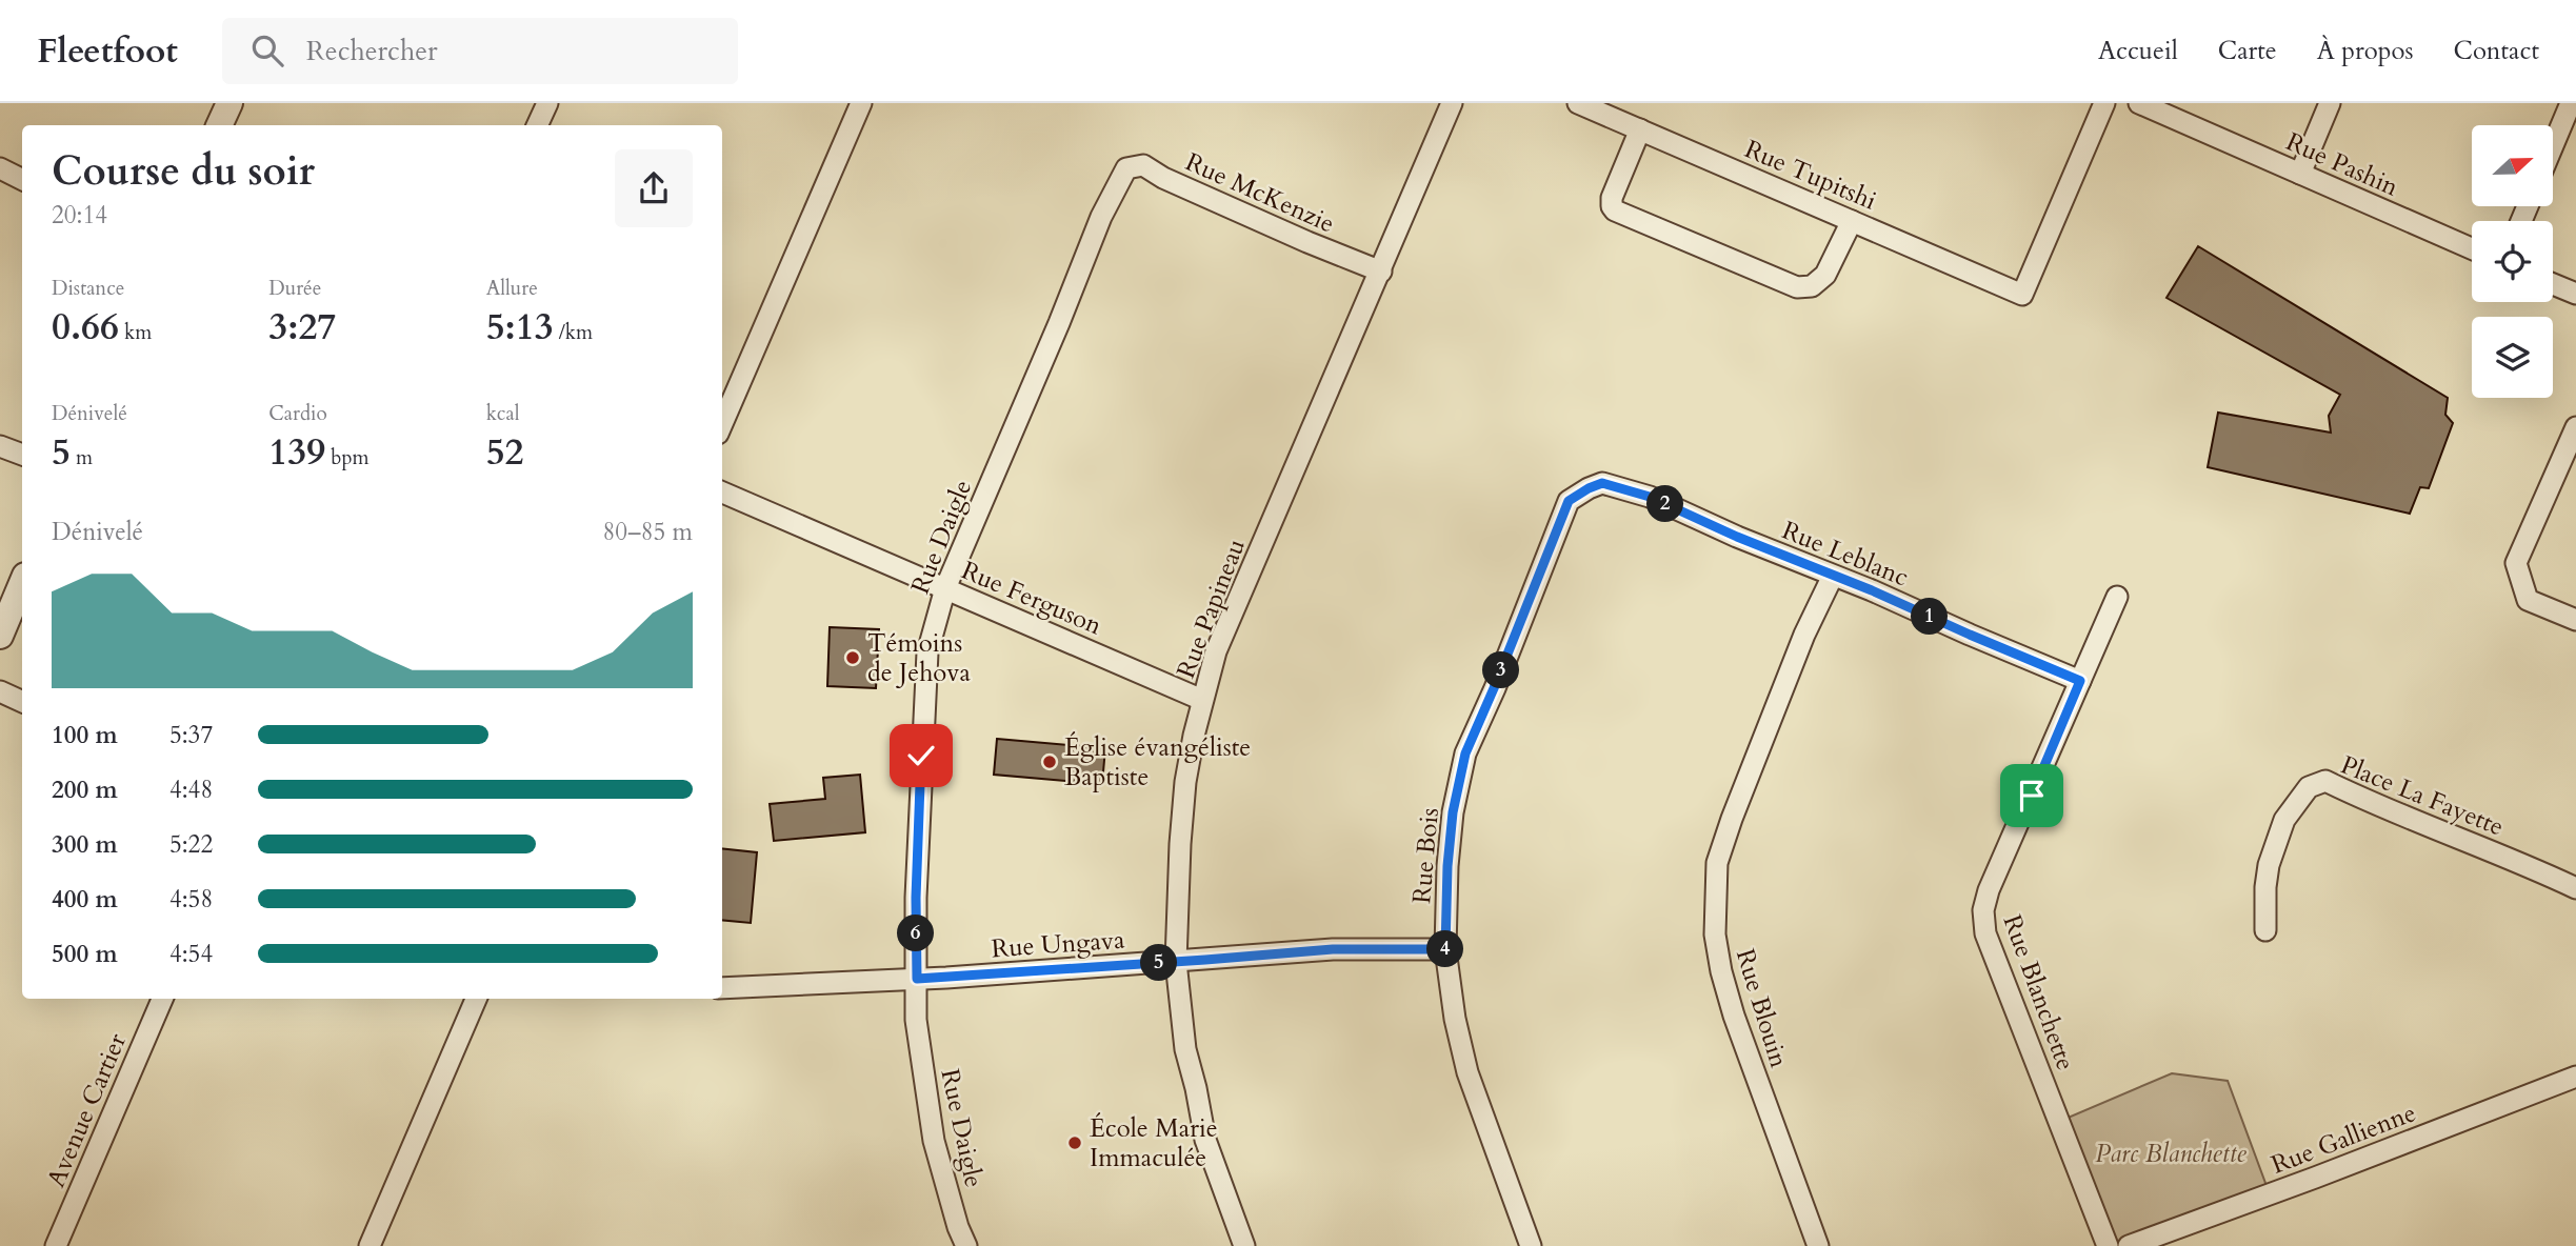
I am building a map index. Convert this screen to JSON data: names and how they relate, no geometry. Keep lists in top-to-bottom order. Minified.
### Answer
{"streets":{"street":["Rue Pashin","Rue Tupitshi","Rue McKenzie","Rue Daigle","Rue Leblanc","Rue Ferguson","Rue Papineau","Place La Fayette","Rue Bois","Rue Ungava","Rue Blanchette","Rue Blouin","Avenue Cartier","Rue Gallienne"]},"crossings":[["Rue McKenzie","Rue Daigle"],["Rue McKenzie","Rue Papineau"],["Rue Daigle","Rue Ferguson"],["Rue Daigle","Rue Ungava"],["Rue Leblanc","Rue Bois"],["Rue Leblanc","Rue Blanchette"],["Rue Leblanc","Rue Blouin"],["Rue Ferguson","Rue Papineau"],["Rue Papineau","Rue Ungava"],["Rue Bois","Rue Ungava"]],"parks":["Parc Blanchette"],"places":["Témoins de Jehova","Église évangéliste Baptiste","École Marie Immaculée"],"north":"right","page":{"header":"Fleetfoot","search":"Rechercher","nav":["Accueil","Carte","À propos","Contact"],"heading":["Course du soir","20:14"],"stats":[["Distance","0.66 km"],["Durée","3:27"],["Allure","5:13 /km"],["Dénivelé","5 m"],["Cardio","139 bpm"],["kcal","52"]],"pins":["2","1","3","6","4","5"],"chart":["Dénivelé","80–85 m"],"list":[{"name":"100 m","note":"5:37"},{"name":"200 m","note":"4:48"},{"name":"300 m","note":"5:22"},{"name":"400 m","note":"4:58"},{"name":"500 m","note":"4:54"}]}}
